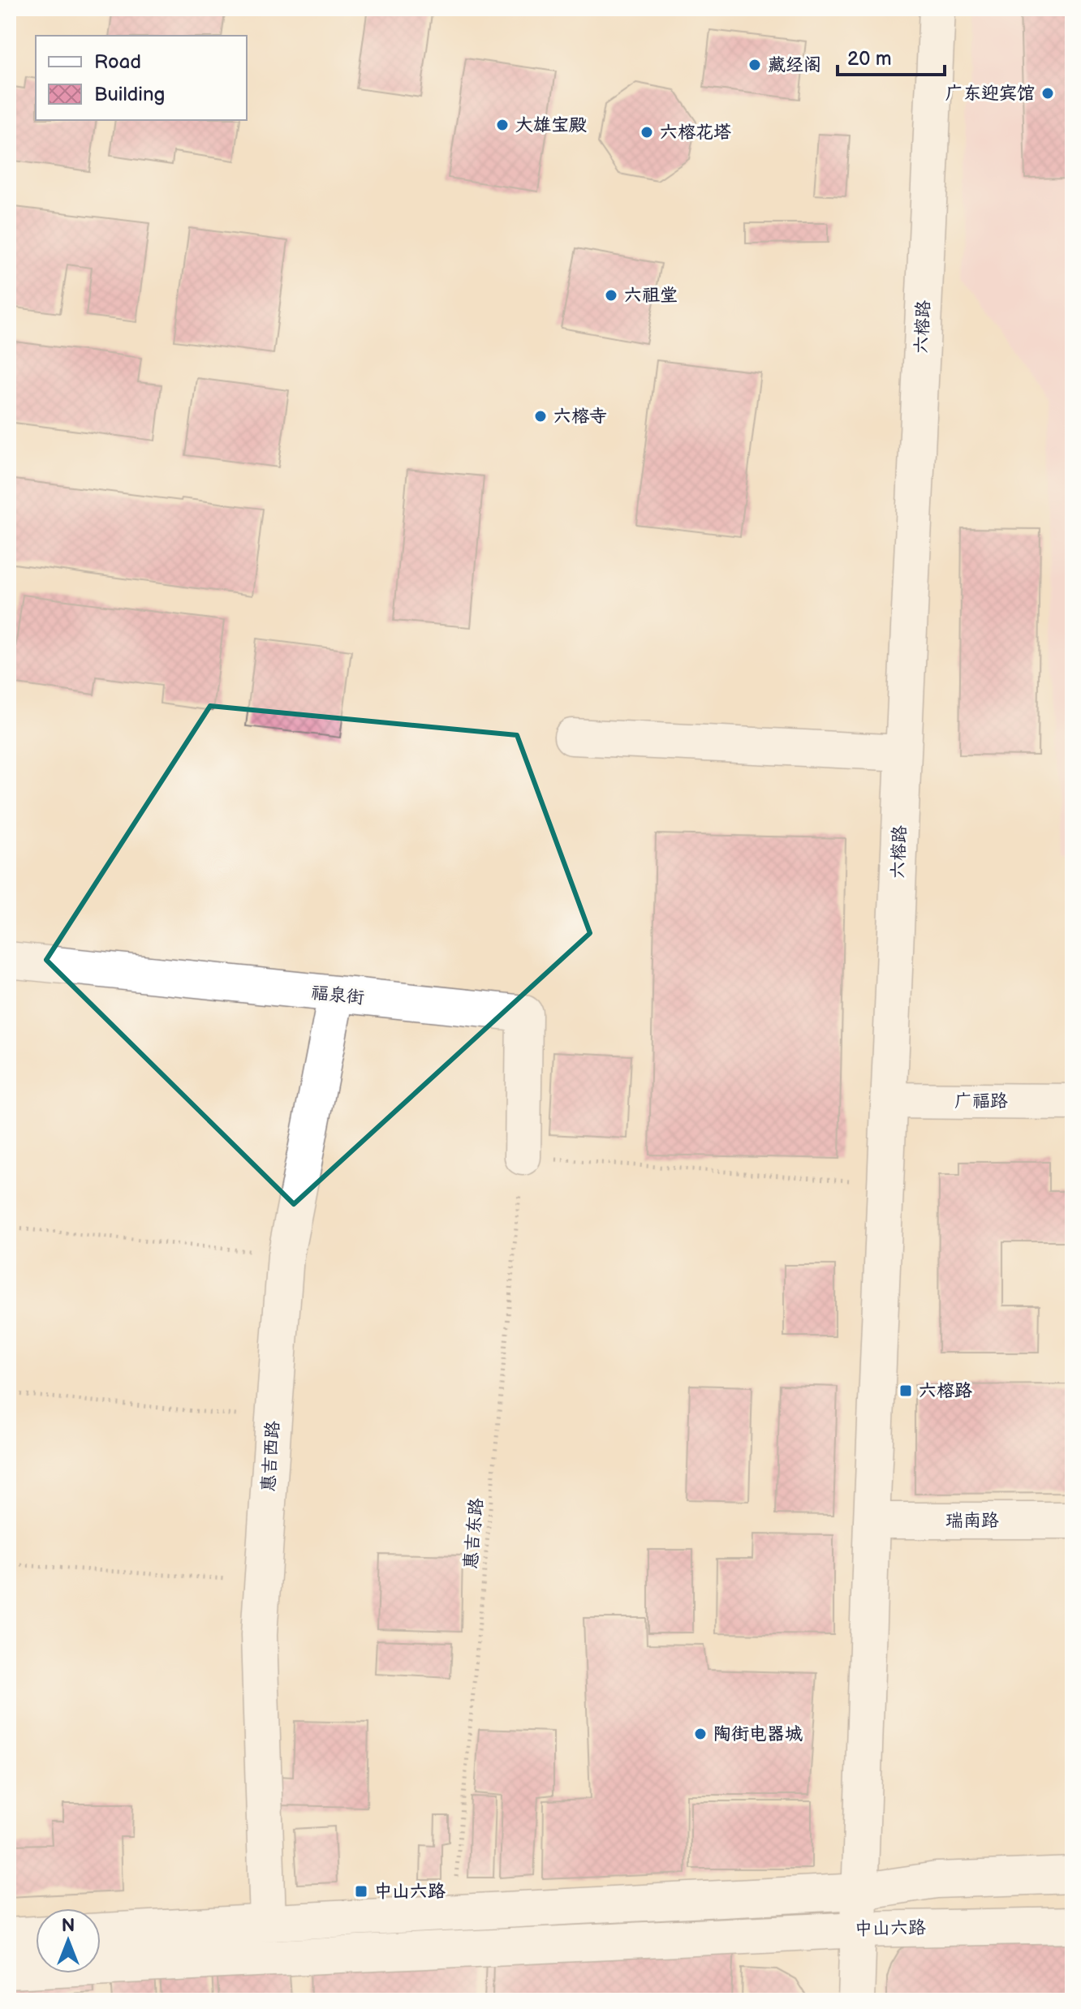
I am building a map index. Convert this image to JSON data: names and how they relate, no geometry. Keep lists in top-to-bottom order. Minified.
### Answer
{"streets":{"street":["六榕路","福泉街","广福路","惠吉西路","瑞南路","中山六路"],"path":["惠吉东路"]},"crossings":[["六榕路","广福路"],["六榕路","瑞南路"],["六榕路","中山六路"],["福泉街","惠吉西路"],["福泉街","惠吉东路"]],"places":{"other":["藏经阁","广东迎宾馆","大雄宝殿","六榕花塔","六祖堂","六榕寺","陶街电器城"],"transit":["六榕路","中山六路"]},"legend":["Road","Building"],"scale_bar":"20 m","north":"top"}
